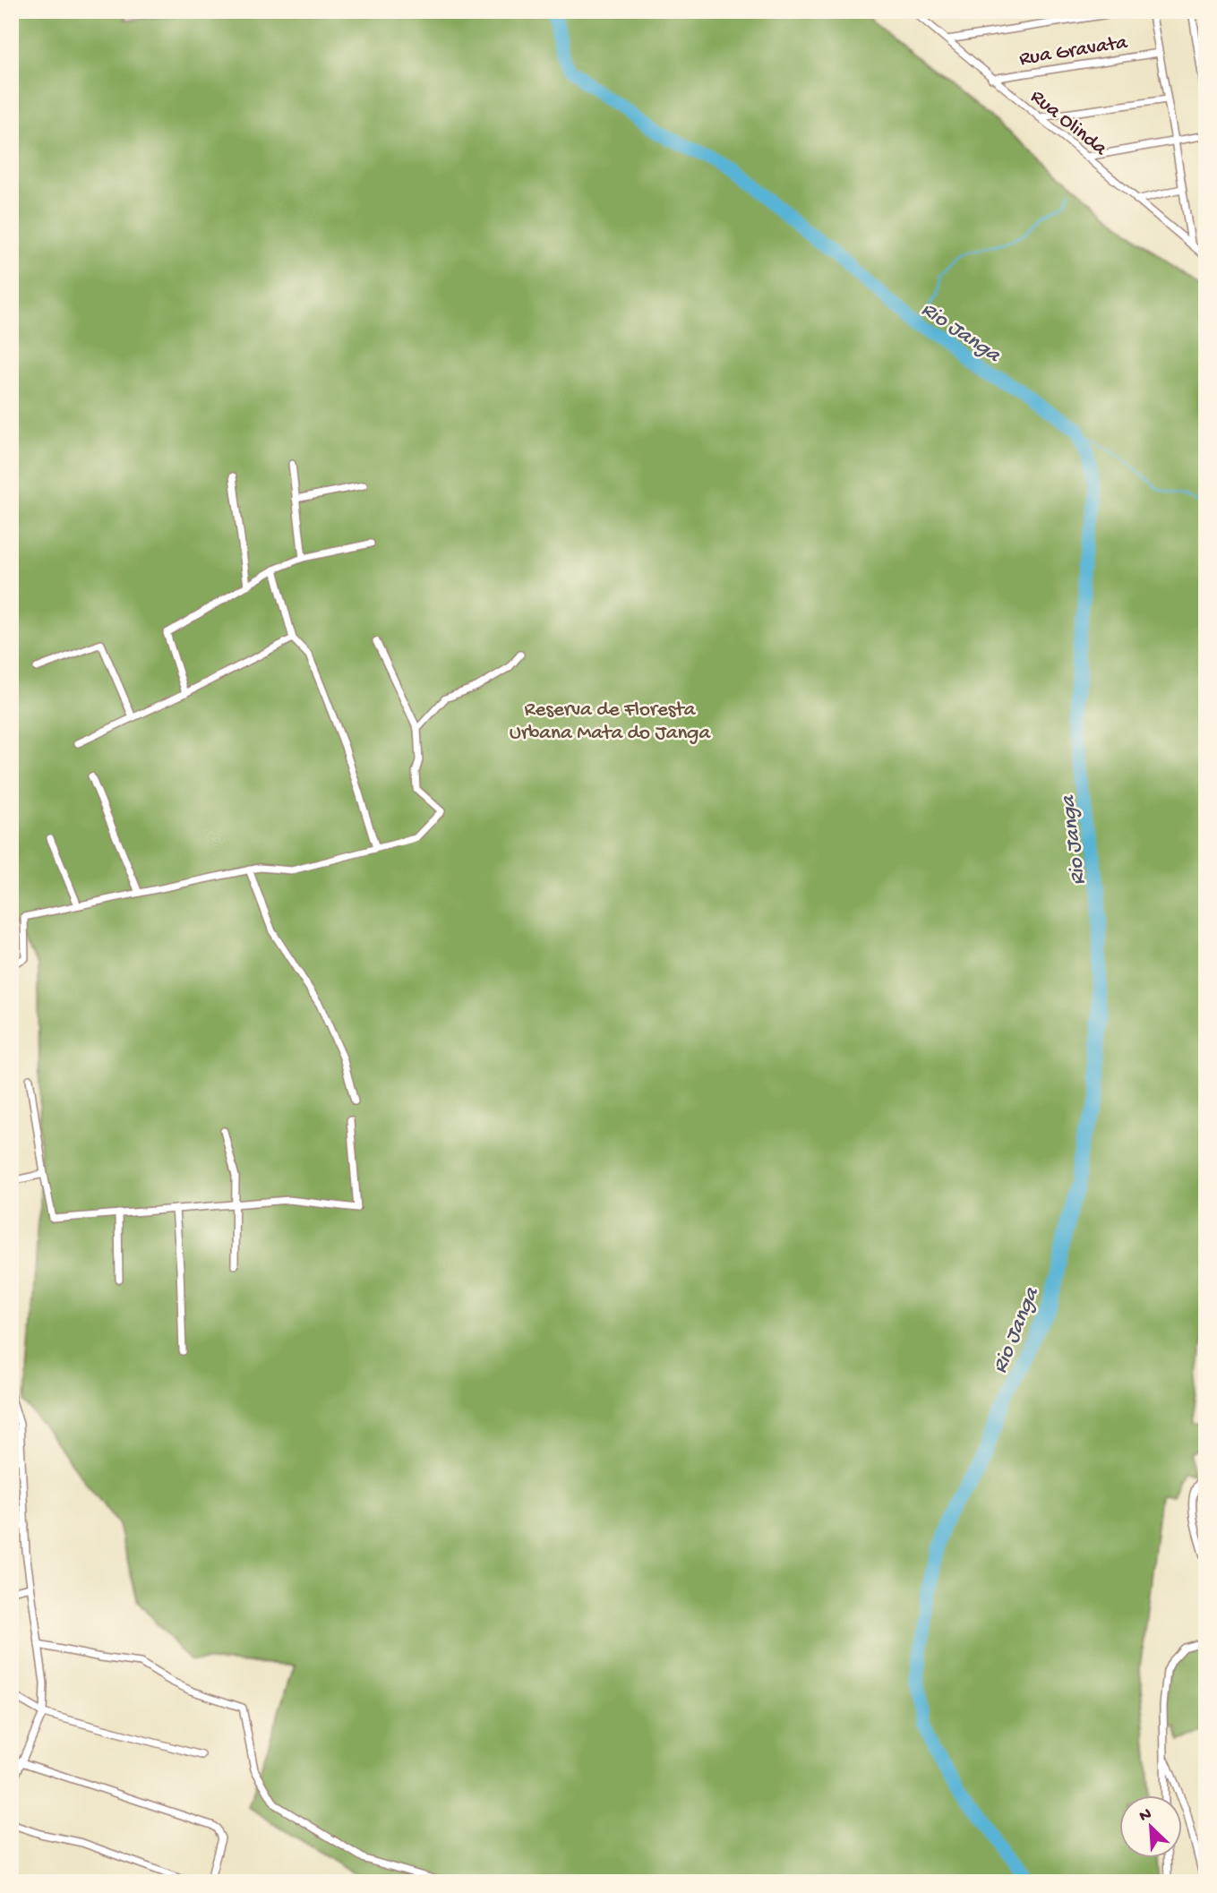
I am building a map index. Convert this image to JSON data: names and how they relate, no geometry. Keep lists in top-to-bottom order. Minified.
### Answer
{"streets":{"street":["Rua Gravata","Rua Olinda"]},"crossings":[["Rua Gravata","Rua Olinda"]],"water":["Rio Janga"],"parks":["Reserva de Floresta Urbana Mata do Janga"],"north":"top left"}
